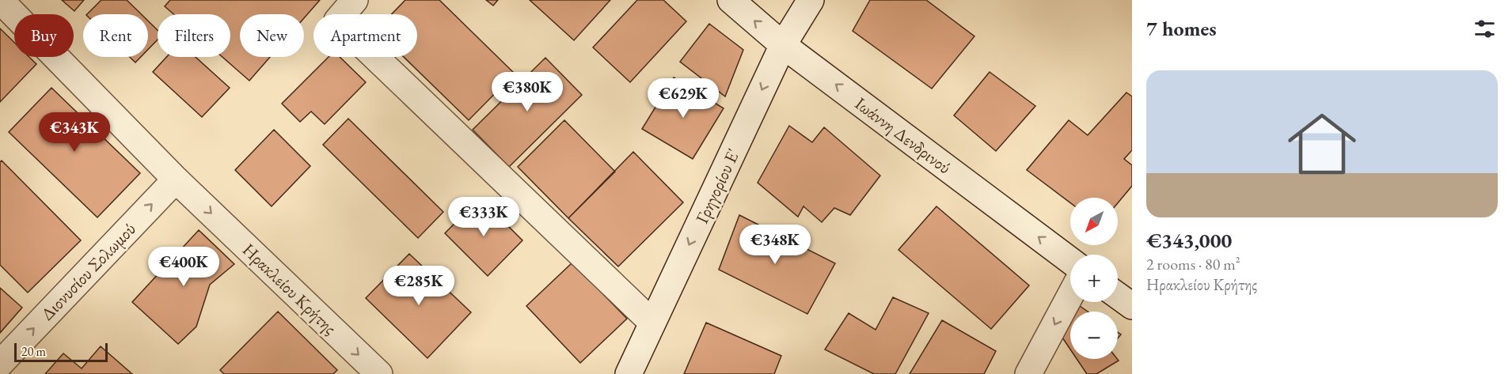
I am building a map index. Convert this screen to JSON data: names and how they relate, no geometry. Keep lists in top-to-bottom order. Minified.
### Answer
{"streets":{"street":["Ιωάννη Δενδρινού","Γρηγορίου Ε'","Διονυσίου Σολωμού","Ηρακλείου Κρήτης"]},"crossings":[["Ιωάννη Δενδρινού","Γρηγορίου Ε'"],["Διονυσίου Σολωμού","Ηρακλείου Κρήτης"]],"one_way":["Ιωάννη Δενδρινού","Γρηγορίου Ε'","Διονυσίου Σολωμού"],"scale_bar":"20 m","north":"bottom left","page":{"heading":"7 homes","chip":["Buy","Rent","Filters","New","Apartment"],"list":[{"name":"€343,000","note":"2 rooms · 80 m² · Ηρακλείου Κρήτης"}],"price":["€380K","€629K","€343K","€333K","€348K","€400K","€285K"],"map_buttons":["+","−"],"scale":"20 m"}}
